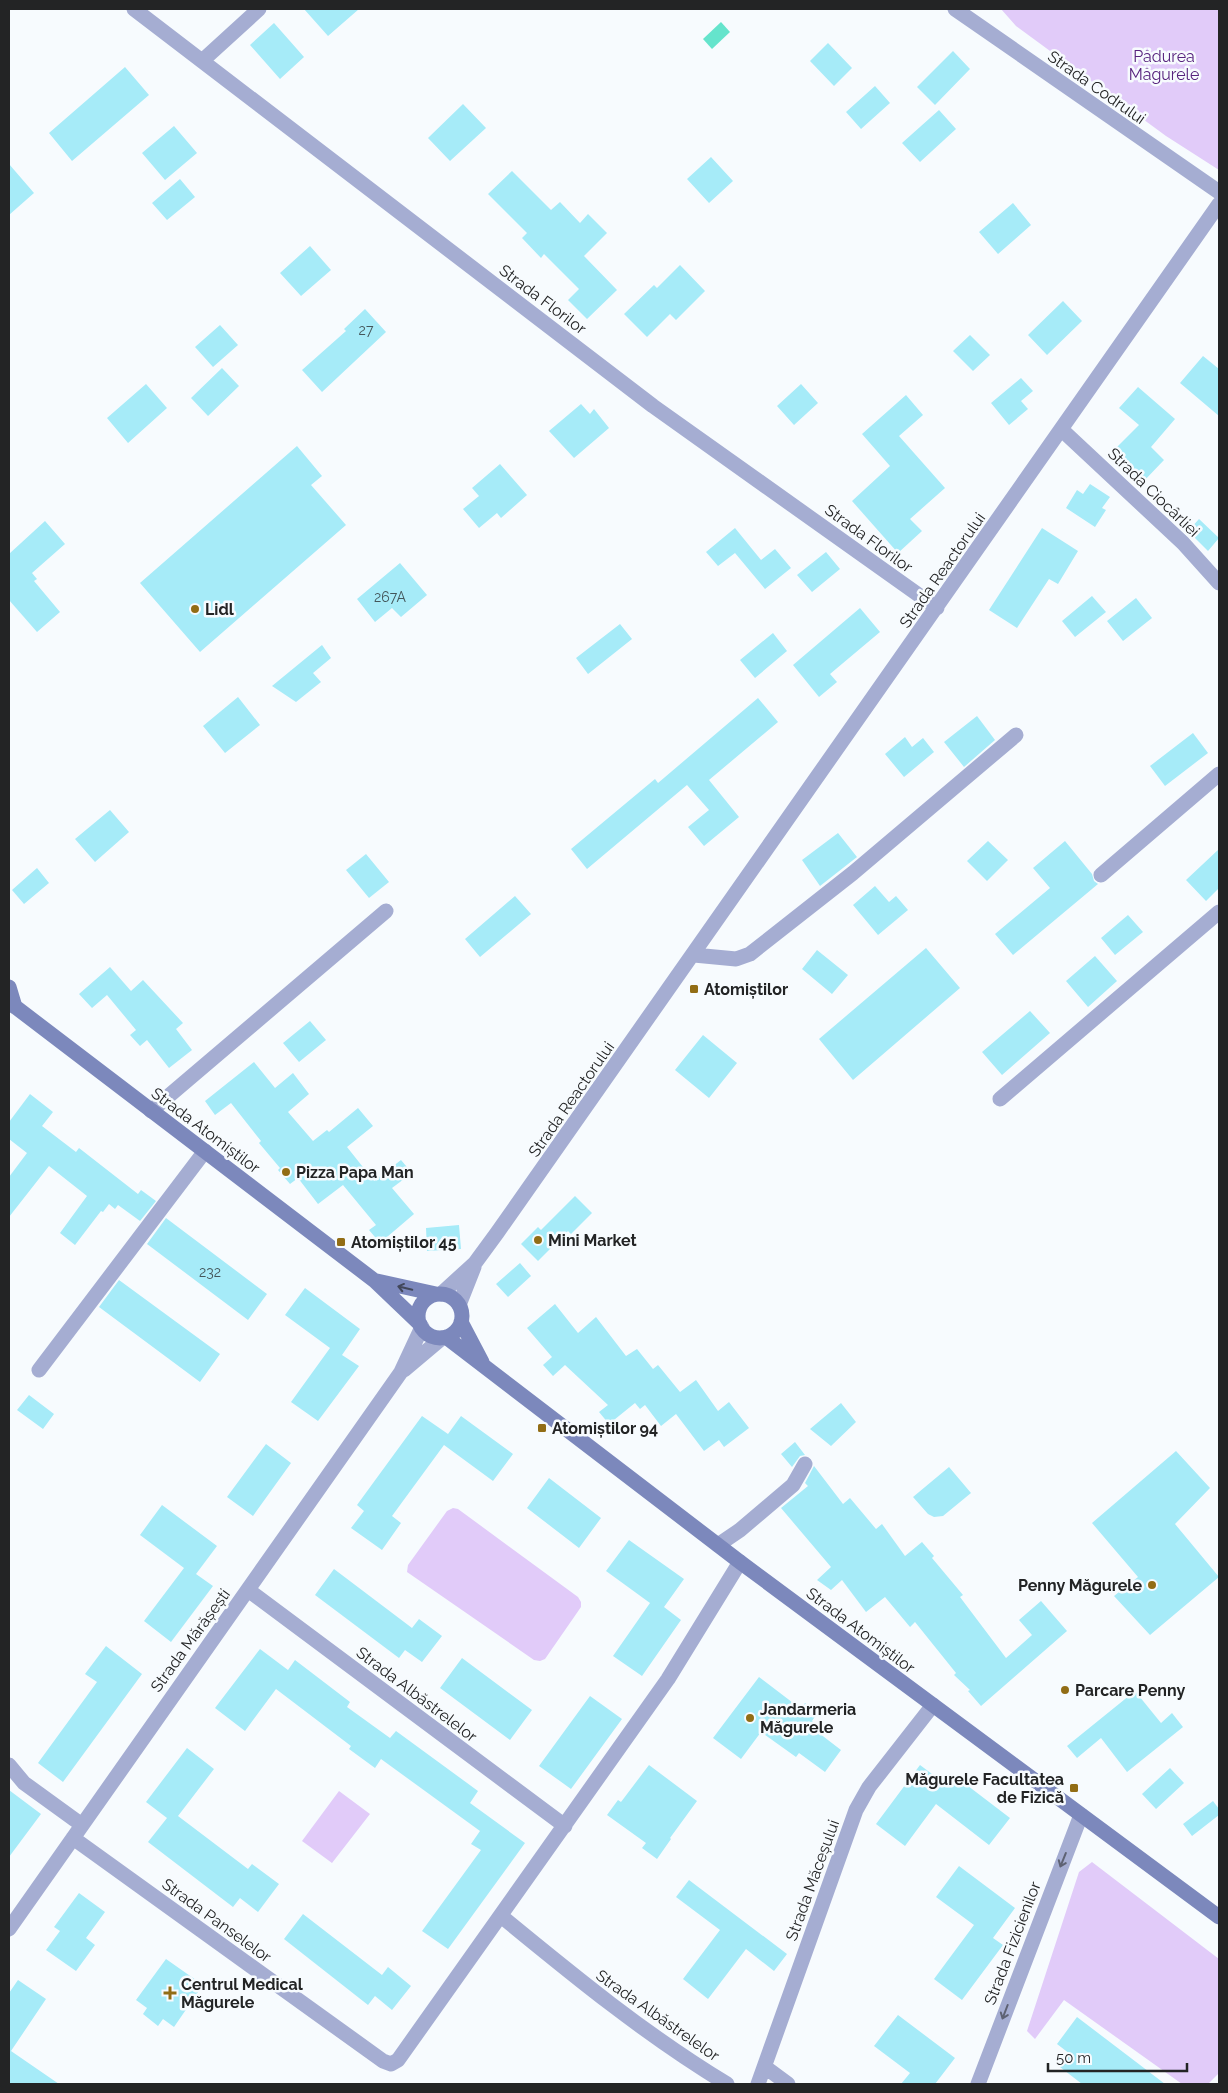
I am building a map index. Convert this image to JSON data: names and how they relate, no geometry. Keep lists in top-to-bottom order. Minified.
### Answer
{"streets":{"main road":["Strada Atomiștilor"],"street":["Strada Codrului","Strada Florilor","Strada Ciocârliei","Strada Reactorului","Strada Mărășești","Strada Albăstrelelor","Strada Măceșului","Strada Panselelor","Strada Fizicienilor"]},"crossings":[["Strada Florilor","Strada Reactorului"],["Strada Ciocârliei","Strada Reactorului"],["Strada Reactorului","Strada Atomiștilor"],["Strada Reactorului","Strada Mărășești"],["Strada Atomiștilor","Strada Mărășești"],["Strada Atomiștilor","Strada Măceșului"],["Strada Atomiștilor","Strada Fizicienilor"],["Strada Mărășești","Strada Albăstrelelor"],["Strada Mărășești","Strada Panselelor"],["Strada Albăstrelelor","Strada Panselelor"]],"one_way":["Strada Fizicienilor"],"parks":["Pădurea Măgurele"],"places":{"other":["Lidl","Pizza Papa Man","Mini Market","Penny Măgurele","Parcare Penny","Jandarmeria Măgurele"],"transit":["Atomiștilor","Atomiștilor 45","Atomiștilor 94","Măgurele Facultatea de Fizică"],"health":["Centrul Medical Măgurele"]},"house_numbers":["27","267A","232"],"scale_bar":"50 m"}
